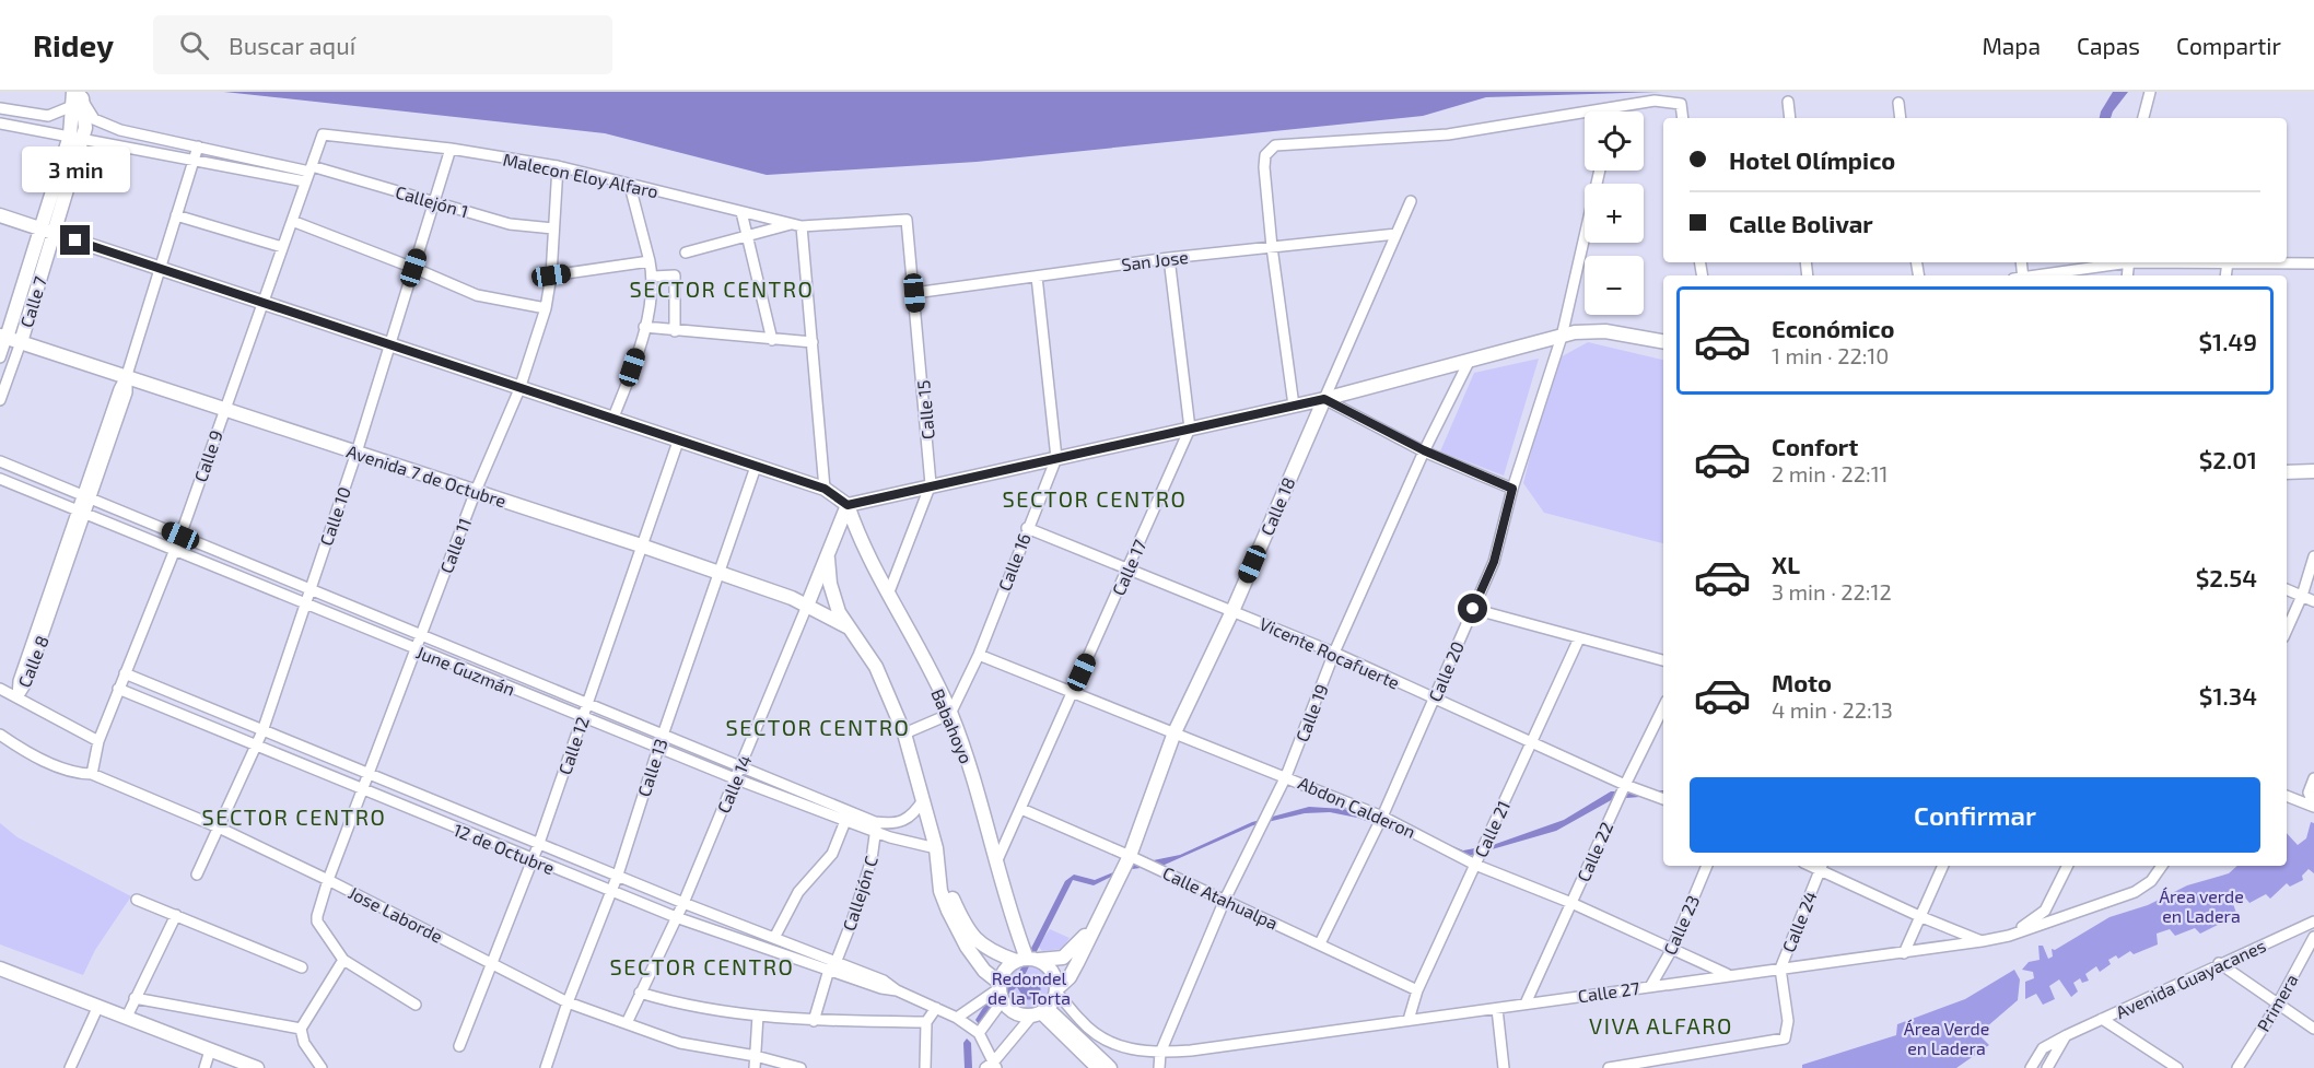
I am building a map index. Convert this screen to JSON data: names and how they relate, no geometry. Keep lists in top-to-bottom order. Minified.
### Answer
{"streets":{"main road":["Calle 7","Avenida 7 de Octubre","Calle 18","Babahoyo","Calle 14"],"street":["Malecon Eloy Alfaro","Callejón 1","San Jose","Calle 15","Calle 9","Calle 10","Calle 11","Calle 16","Calle 17","Vicente Rocafuerte","Calle 8","June Guzmán","Calle 20","Calle 19","Calle 12","Calle 13","Abdon Calderon","Calle 21","12 de Octubre","Calle 22","Callejón C","Calle Atahualpa","Jose Laborde","Calle 24","Calle 23","Avenida Guayacanes","Calle 27","Primera"]},"crossings":[["Malecon Eloy Alfaro","Calle 15"],["Malecon Eloy Alfaro","Calle 9"],["Malecon Eloy Alfaro","Calle 10"],["Malecon Eloy Alfaro","Calle 11"],["Callejón 1","Calle 9"],["Callejón 1","Calle 10"],["Callejón 1","Calle 11"],["San Jose","Calle 15"],["San Jose","Calle 18"],["San Jose","Calle 16"],["Calle 7","Avenida 7 de Octubre"],["Calle 15","Babahoyo"],["Calle 9","Avenida 7 de Octubre"],["Calle 9","June Guzmán"],["Calle 9","12 de Octubre"],["Calle 9","Jose Laborde"],["Avenida 7 de Octubre","Calle 18"],["Avenida 7 de Octubre","Calle 10"],["Avenida 7 de Octubre","Calle 11"],["Avenida 7 de Octubre","Calle 8"],["Avenida 7 de Octubre","June Guzmán"],["Avenida 7 de Octubre","Babahoyo"],["Avenida 7 de Octubre","Calle 12"],["Avenida 7 de Octubre","Calle 13"],["Avenida 7 de Octubre","Calle 14"],["Avenida 7 de Octubre","Calle 27"],["Calle 18","Vicente Rocafuerte"],["Calle 18","Babahoyo"],["Calle 18","Abdon Calderon"],["Calle 18","Calle Atahualpa"],["Calle 18","Calle 27"],["Calle 10","June Guzmán"],["Calle 10","12 de Octubre"],["Calle 10","Jose Laborde"],["Calle 11","June Guzmán"],["Calle 11","12 de Octubre"],["Calle 11","Jose Laborde"],["Calle 16","Vicente Rocafuerte"],["Calle 16","Babahoyo"],["Calle 16","Abdon Calderon"],["Calle 17","Vicente Rocafuerte"],["Calle 17","Babahoyo"],["Calle 17","Abdon Calderon"],["Calle 17","Calle Atahualpa"],["Vicente Rocafuerte","Calle 20"],["Vicente Rocafuerte","Calle 19"],["Vicente Rocafuerte","Calle 21"],["Vicente Rocafuerte","Calle 22"],["Calle 8","June Guzmán"],["June Guzmán","Calle 12"],["June Guzmán","Calle 13"],["June Guzmán","Calle 14"],["June Guzmán","Callejón C"],["Calle 20","Abdon Calderon"],["Calle 20","Calle Atahualpa"],["Calle 19","Abdon Calderon"],["Calle 19","Calle Atahualpa"],["Calle 19","Calle 27"],["Babahoyo","Calle 14"],["Babahoyo","Calle 27"],["Calle 12","12 de Octubre"],["Calle 12","Jose Laborde"],["Calle 13","12 de Octubre"],["Calle 13","Jose Laborde"],["Calle 14","12 de Octubre"],["Calle 14","Jose Laborde"],["Abdon Calderon","Calle 21"],["Abdon Calderon","Calle 22"],["Abdon Calderon","Calle 23"],["Abdon Calderon","Calle 27"],["Calle 21","Calle Atahualpa"],["Calle 21","Calle 27"],["12 de Octubre","Callejón C"],["Calle 22","Calle 27"],["Calle 24","Calle 27"],["Calle 23","Calle 27"]],"districts":["SECTOR CENTRO","SECTOR CENTRO","SECTOR CENTRO","SECTOR CENTRO","SECTOR CENTRO","VIVA ALFARO"],"parks":["Área verde en Ladera","Redondel de la Torta","Área Verde en Ladera"],"page":{"header":"Ridey","search":"Buscar aquí","nav":["Mapa","Capas","Compartir"],"map_buttons":["+","−"],"banner":["Hotel Olímpico","Calle Bolivar"],"bubble":"3 min","list":[{"name":"Económico","note":"1 min · 22:10","value":"$1.49"},{"name":"Confort","note":"2 min · 22:11","value":"$2.01"},{"name":"XL","note":"3 min · 22:12","value":"$2.54"},{"name":"Moto","note":"4 min · 22:13","value":"$1.34"}],"buttons":"Confirmar"}}
